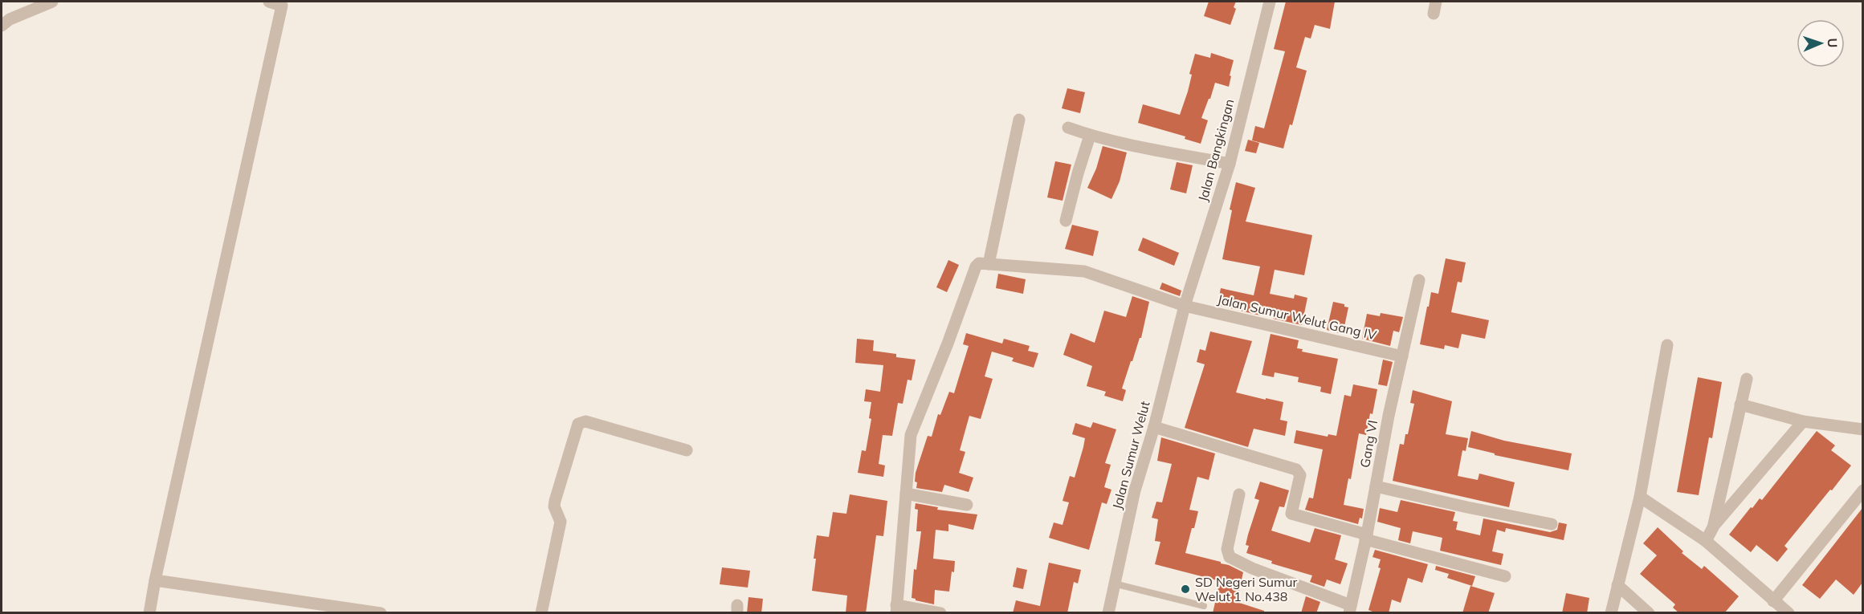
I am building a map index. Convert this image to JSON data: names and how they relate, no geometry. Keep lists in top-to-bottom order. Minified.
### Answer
{"streets":{"street":["Jalan Bangkingan","Jalan Sumur Welut Gang IV","Gang VI","Jalan Sumur Welut"]},"crossings":[["Jalan Bangkingan","Jalan Sumur Welut Gang IV"],["Jalan Bangkingan","Jalan Sumur Welut"],["Jalan Sumur Welut Gang IV","Gang VI"],["Jalan Sumur Welut Gang IV","Jalan Sumur Welut"]],"places":["SD Negeri Sumur Welut 1 No.438"],"north":"right"}
